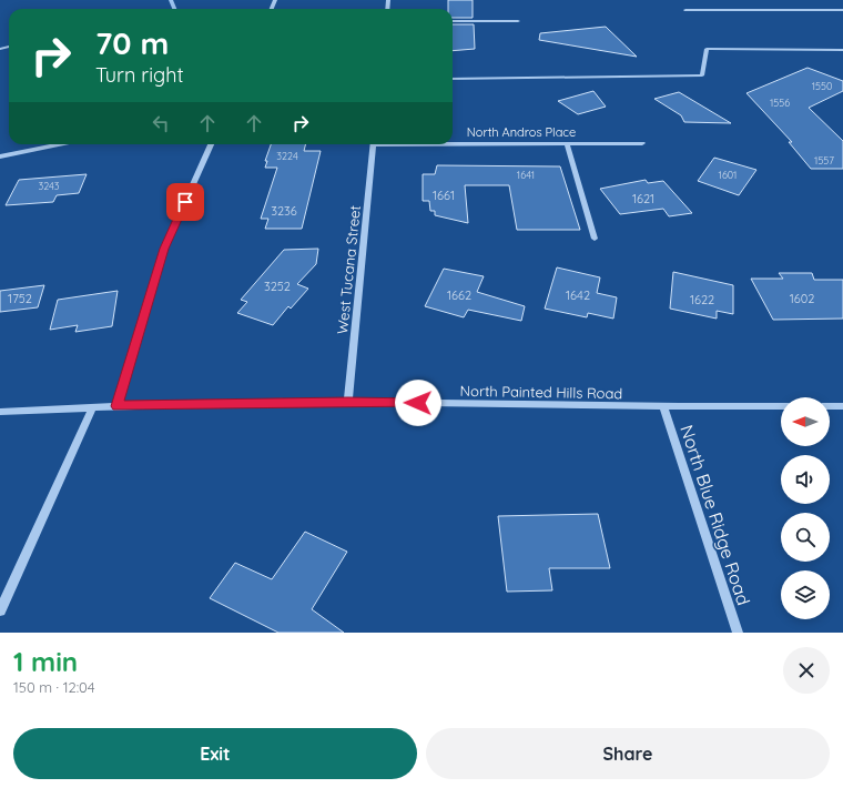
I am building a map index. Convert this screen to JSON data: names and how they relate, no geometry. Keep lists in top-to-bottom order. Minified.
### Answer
{"streets":{"street":["North Andros Place","West Tucana Street","North Painted Hills Road","North Blue Ridge Road"]},"crossings":[["West Tucana Street","North Painted Hills Road"],["North Painted Hills Road","North Blue Ridge Road"]],"house_numbers":["1550","1556","3224","1557","1641","1601","3243","1661","1621","3236","3252","1662","1642","1752","1602","1622"],"north":"left","page":{"turn":["70 m","Turn right"],"heading":["1 min","150 m · 12:04"],"buttons":["Exit","Share"]}}
